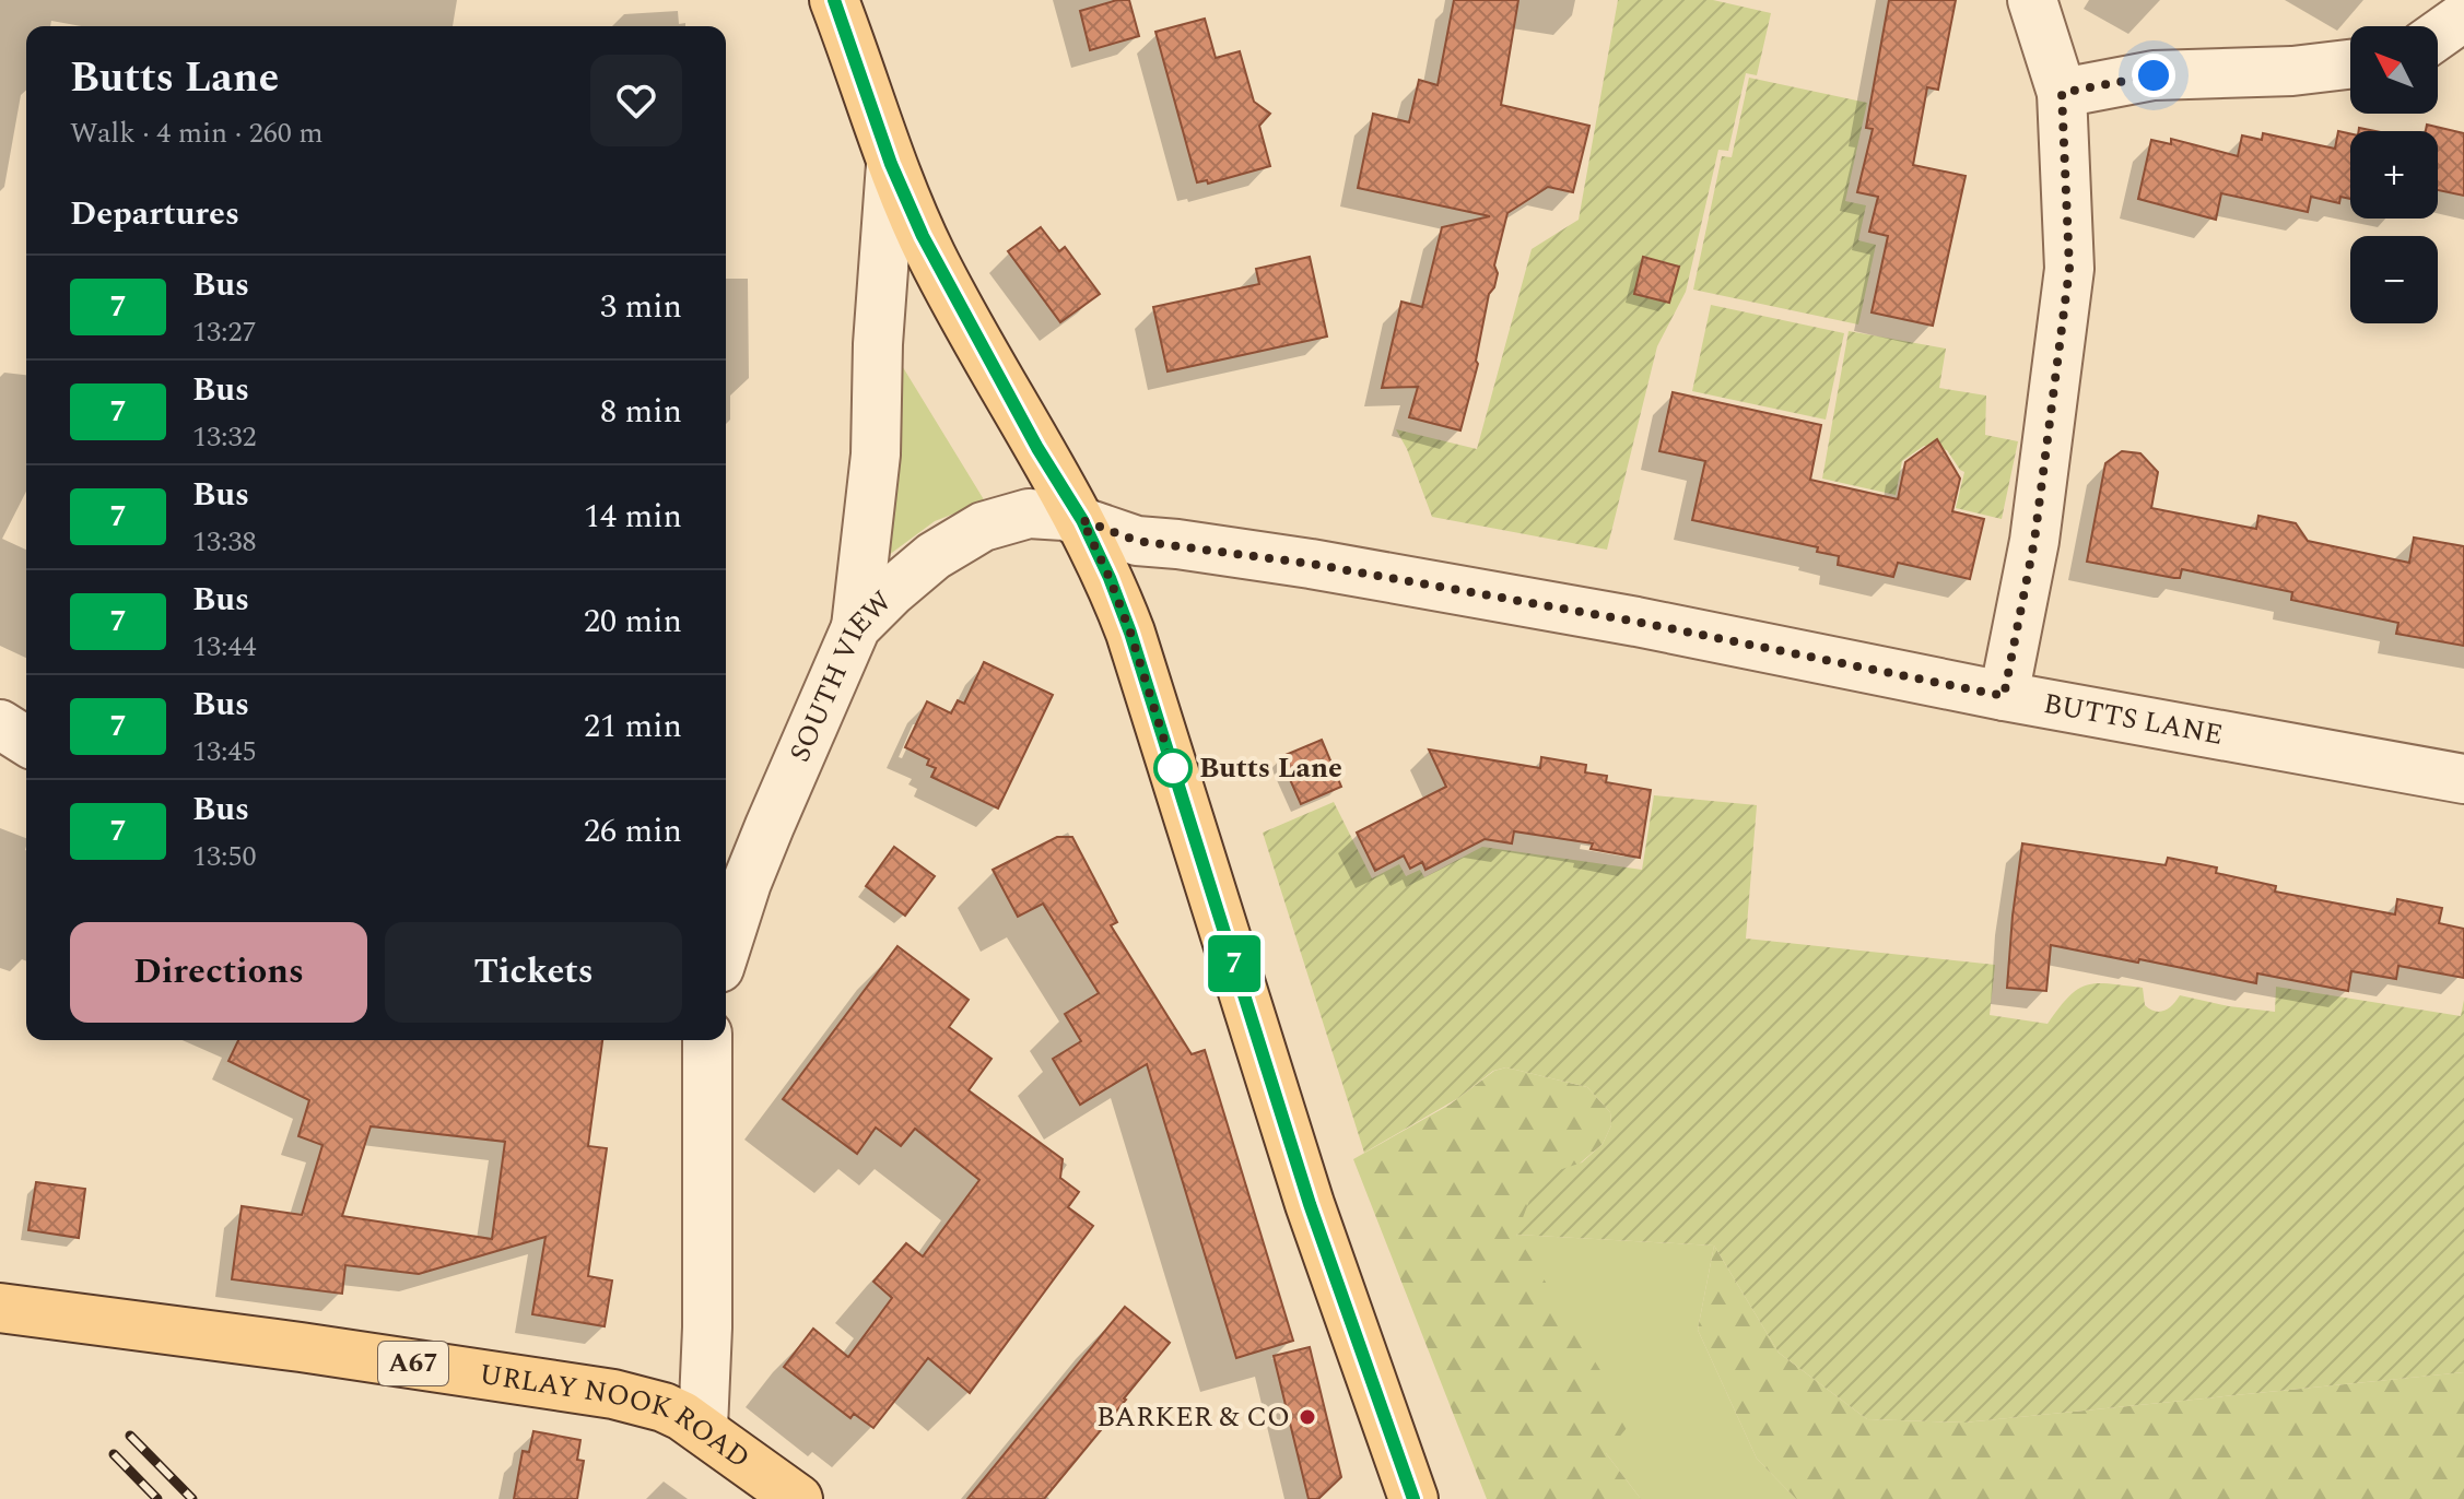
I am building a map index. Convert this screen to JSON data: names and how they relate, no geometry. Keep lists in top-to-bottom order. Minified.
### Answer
{"streets":{"main road":["A67","URLAY NOOK ROAD"],"street":["SOUTH VIEW","BUTTS LANE"]},"crossings":[["SOUTH VIEW","BUTTS LANE"]],"places":["Butts Lane","BARKER & CO"],"lines":["bus line 7"],"north":"top left","page":{"on_map":"7","map_buttons":["+","−"],"heading":[["Butts Lane","Walk · 4 min · 260 m"],"Departures"],"list":[{"mark":"7","name":"Bus","note":"13:27","value":"3 min"},{"mark":"7","name":"Bus","note":"13:32","value":"8 min"},{"mark":"7","name":"Bus","note":"13:38","value":"14 min"},{"mark":"7","name":"Bus","note":"13:44","value":"20 min"},{"mark":"7","name":"Bus","note":"13:45","value":"21 min"},{"mark":"7","name":"Bus","note":"13:50","value":"26 min"}],"buttons":["Directions","Tickets"]}}
